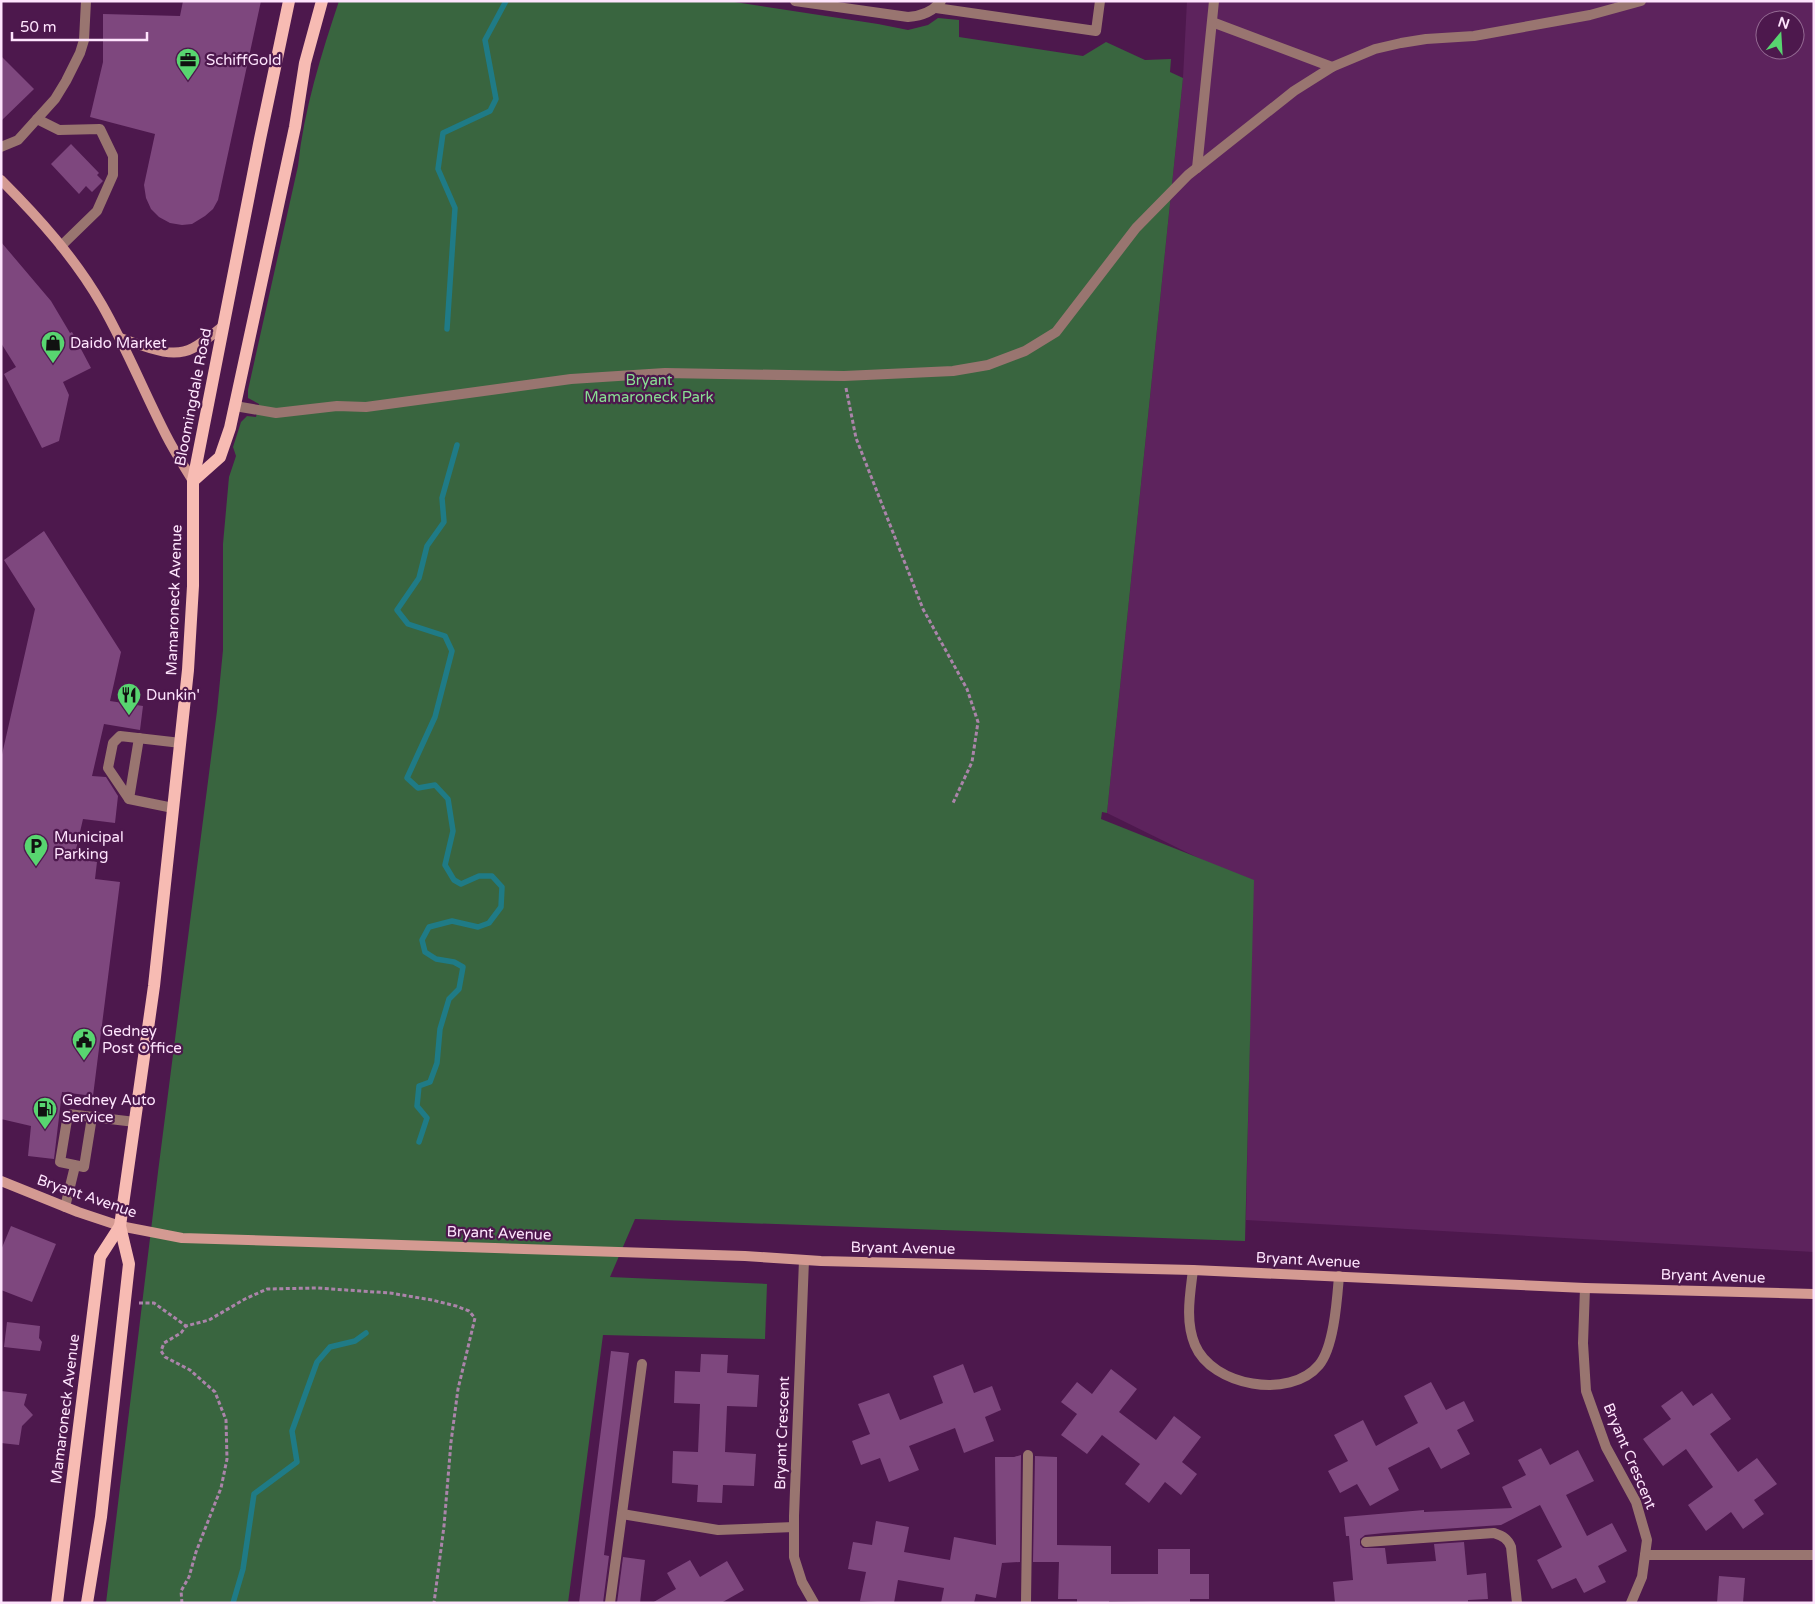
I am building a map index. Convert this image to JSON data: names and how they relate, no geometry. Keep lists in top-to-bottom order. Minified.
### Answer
{"streets":{"main road":["Bloomingdale Road","Mamaroneck Avenue"],"street":["Bryant Avenue","Bryant Crescent"]},"crossings":[["Bloomingdale Road","Mamaroneck Avenue"],["Mamaroneck Avenue","Bryant Avenue"],["Bryant Avenue","Bryant Crescent"]],"parks":["Bryant Mamaroneck Park"],"places":{"office":["SchiffGold"],"shop":["Daido Market"],"restaurant":["Dunkin'"],"parking":["Municipal Parking"],"public building":["Gedney Post Office"],"fuel station":["Gedney Auto Service"]},"scale_bar":"50 m","north":"top"}
